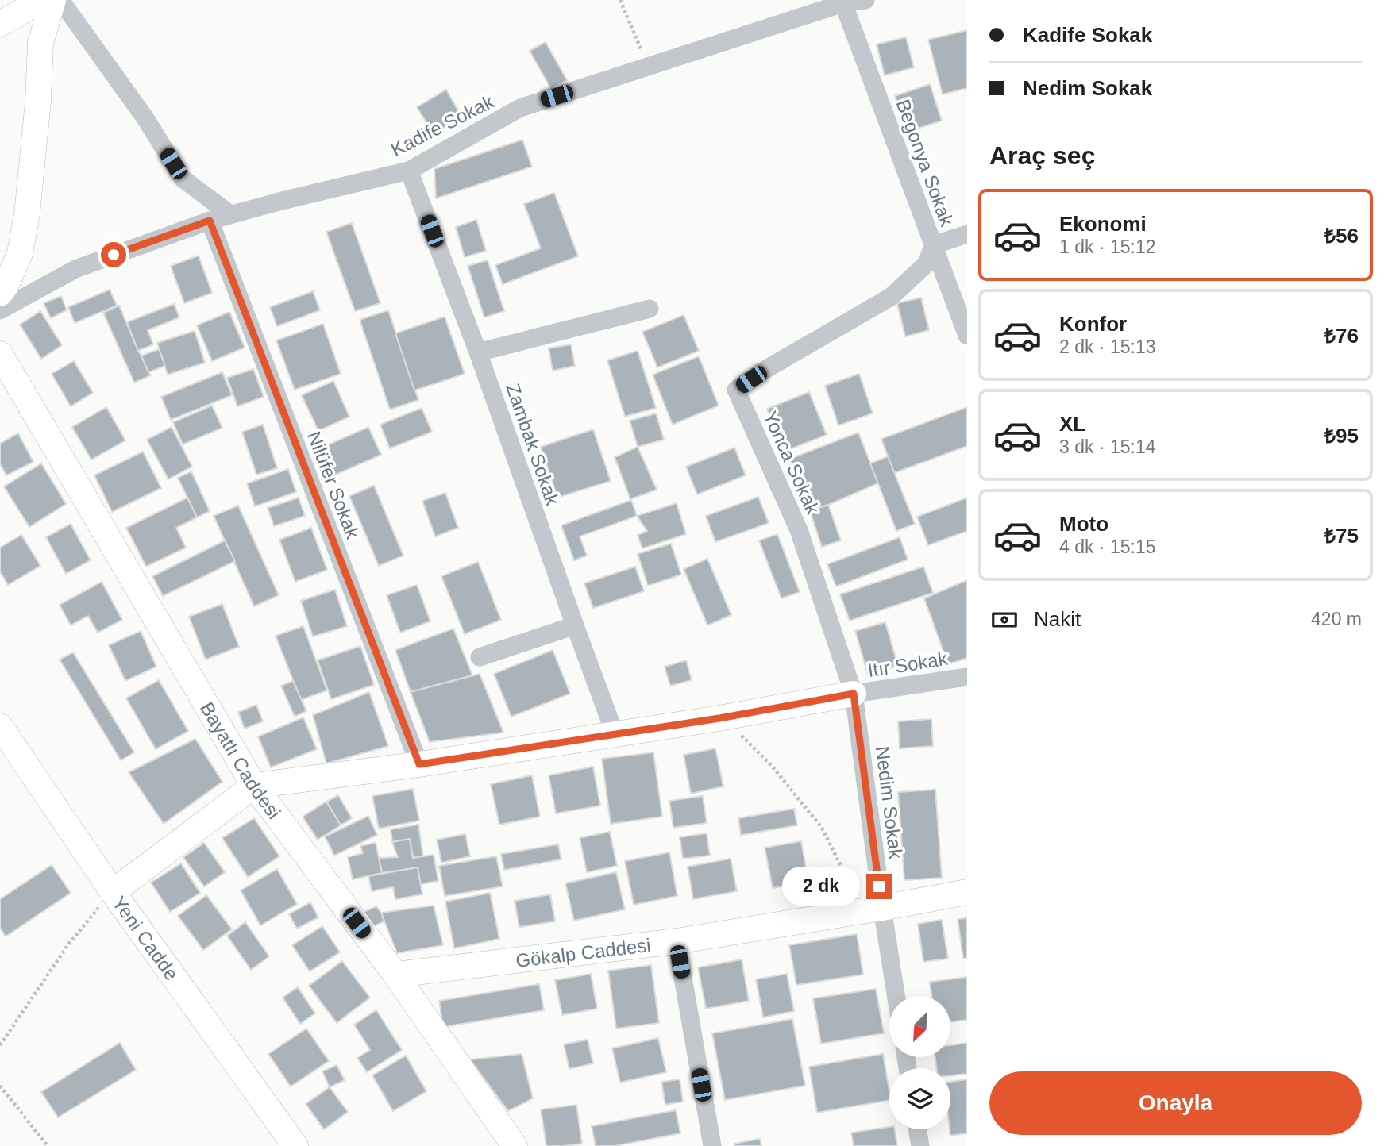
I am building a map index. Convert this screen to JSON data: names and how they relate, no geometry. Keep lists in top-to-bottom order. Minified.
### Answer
{"streets":{"street":["Kadife Sokak","Begonya Sokak","Zambak Sokak","Yonca Sokak","Nilüfer Sokak","Itır Sokak","Bayatlı Caddesi","Nedim Sokak","Yeni Cadde","Gökalp Caddesi"]},"crossings":[["Kadife Sokak","Begonya Sokak"],["Kadife Sokak","Zambak Sokak"],["Kadife Sokak","Nilüfer Sokak"],["Begonya Sokak","Yonca Sokak"],["Yonca Sokak","Itır Sokak"],["Yonca Sokak","Nedim Sokak"],["Itır Sokak","Nedim Sokak"],["Bayatlı Caddesi","Gökalp Caddesi"],["Nedim Sokak","Gökalp Caddesi"]],"north":"bottom left","page":{"banner":["Kadife Sokak","Nedim Sokak"],"heading":"Araç seç","list":[{"name":"Ekonomi","note":"1 dk · 15:12","value":"₺56"},{"name":"Konfor","note":"2 dk · 15:13","value":"₺76"},{"name":"XL","note":"3 dk · 15:14","value":"₺95"},{"name":"Moto","note":"4 dk · 15:15","value":"₺75"}],"pay":["Nakit","420 m"],"bubble":"2 dk","buttons":"Onayla"}}
